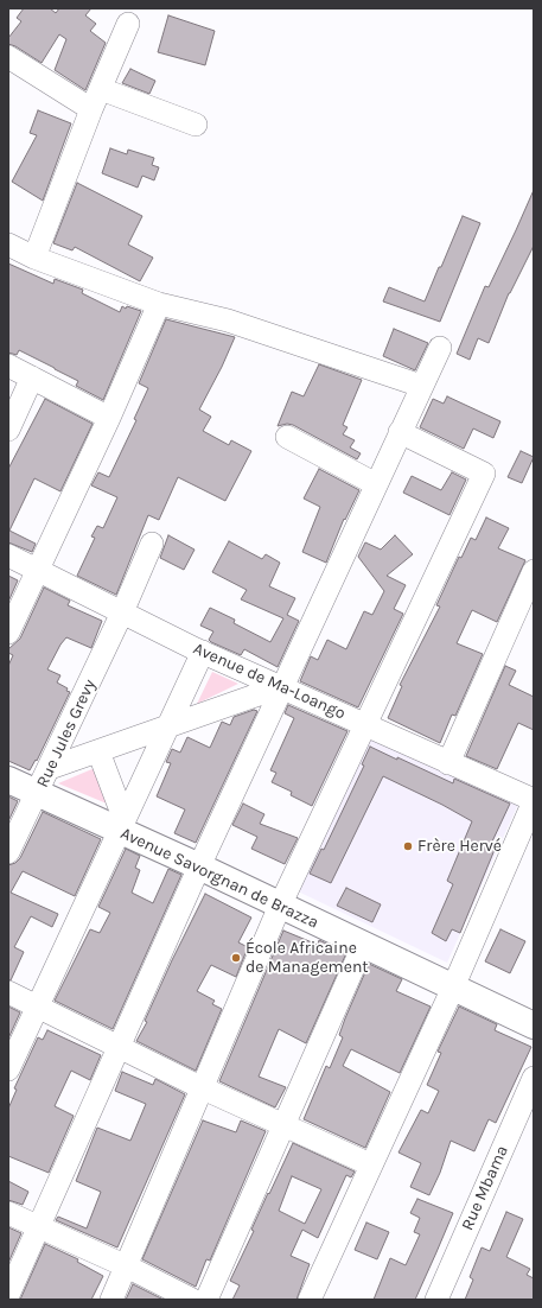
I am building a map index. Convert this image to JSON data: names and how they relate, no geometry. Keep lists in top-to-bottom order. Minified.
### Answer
{"streets":{"main road":["Avenue Savorgnan de Brazza"],"street":["Avenue de Ma-Loango","Rue Jules Grevy","Rue Mbama"]},"crossings":[["Avenue de Ma-Loango","Rue Jules Grevy"],["Rue Jules Grevy","Avenue Savorgnan de Brazza"]],"places":["Frère Hervé","École Africaine de Management"]}
